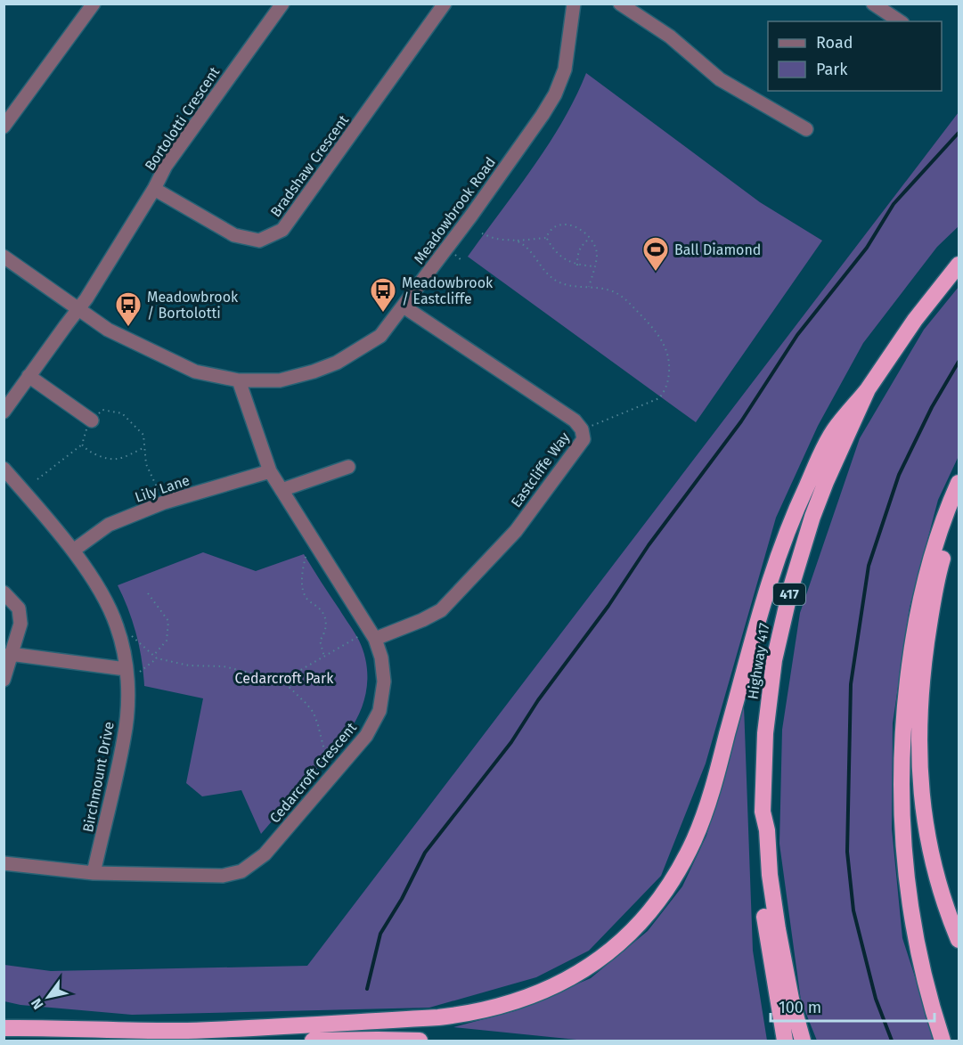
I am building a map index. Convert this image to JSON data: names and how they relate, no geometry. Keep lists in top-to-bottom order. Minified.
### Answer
{"streets":{"highway":["417","Highway 417"],"street":["Bortolotti Crescent","Bradshaw Crescent","Meadowbrook Road","Eastcliffe Way","Lily Lane","Cedarcroft Crescent","Birchmount Drive"]},"crossings":[["Bortolotti Crescent","Bradshaw Crescent"],["Bortolotti Crescent","Meadowbrook Road"],["Meadowbrook Road","Eastcliffe Way"],["Meadowbrook Road","Cedarcroft Crescent"],["Eastcliffe Way","Cedarcroft Crescent"],["Lily Lane","Cedarcroft Crescent"],["Lily Lane","Birchmount Drive"],["Cedarcroft Crescent","Birchmount Drive"]],"parks":["Cedarcroft Park"],"places":{"sports":["Ball Diamond"],"bus stop":["Meadowbrook / Eastcliffe","Meadowbrook / Bortolotti"]},"legend":["Road","Park"],"scale_bar":"100 m","north":"bottom left"}
